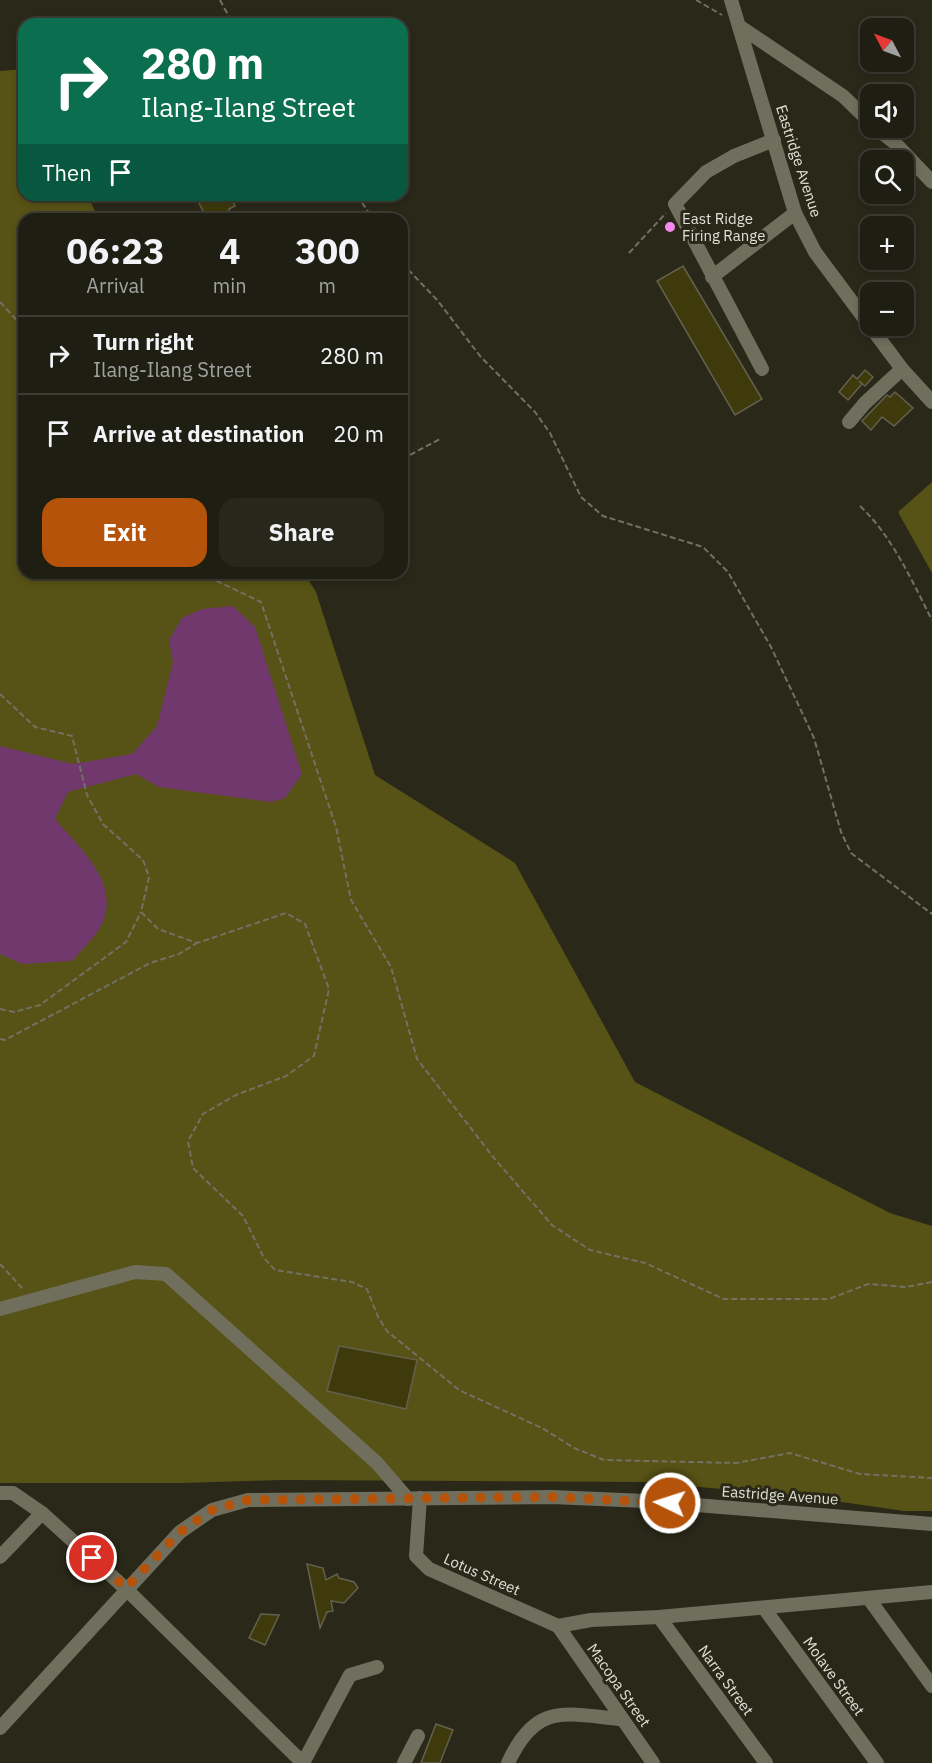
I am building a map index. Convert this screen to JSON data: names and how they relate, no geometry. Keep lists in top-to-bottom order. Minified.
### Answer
{"streets":{"street":["Eastridge Avenue","Lotus Street","Molave Street","Narra Street","Macopa Street"]},"crossings":[["Eastridge Avenue","Lotus Street"],["Lotus Street","Macopa Street"]],"places":["East Ridge Firing Range"],"north":"top left","page":{"map_buttons":["+","−"],"turn":["280 m","Ilang-Ilang Street"],"then":"Then","eta":["06:23","Arrival","4","min","300","m"],"list":[{"name":"Turn right","note":"Ilang-Ilang Street","value":"280 m"},{"name":"Arrive at destination","value":"20 m"}],"buttons":["Exit","Share"]}}
